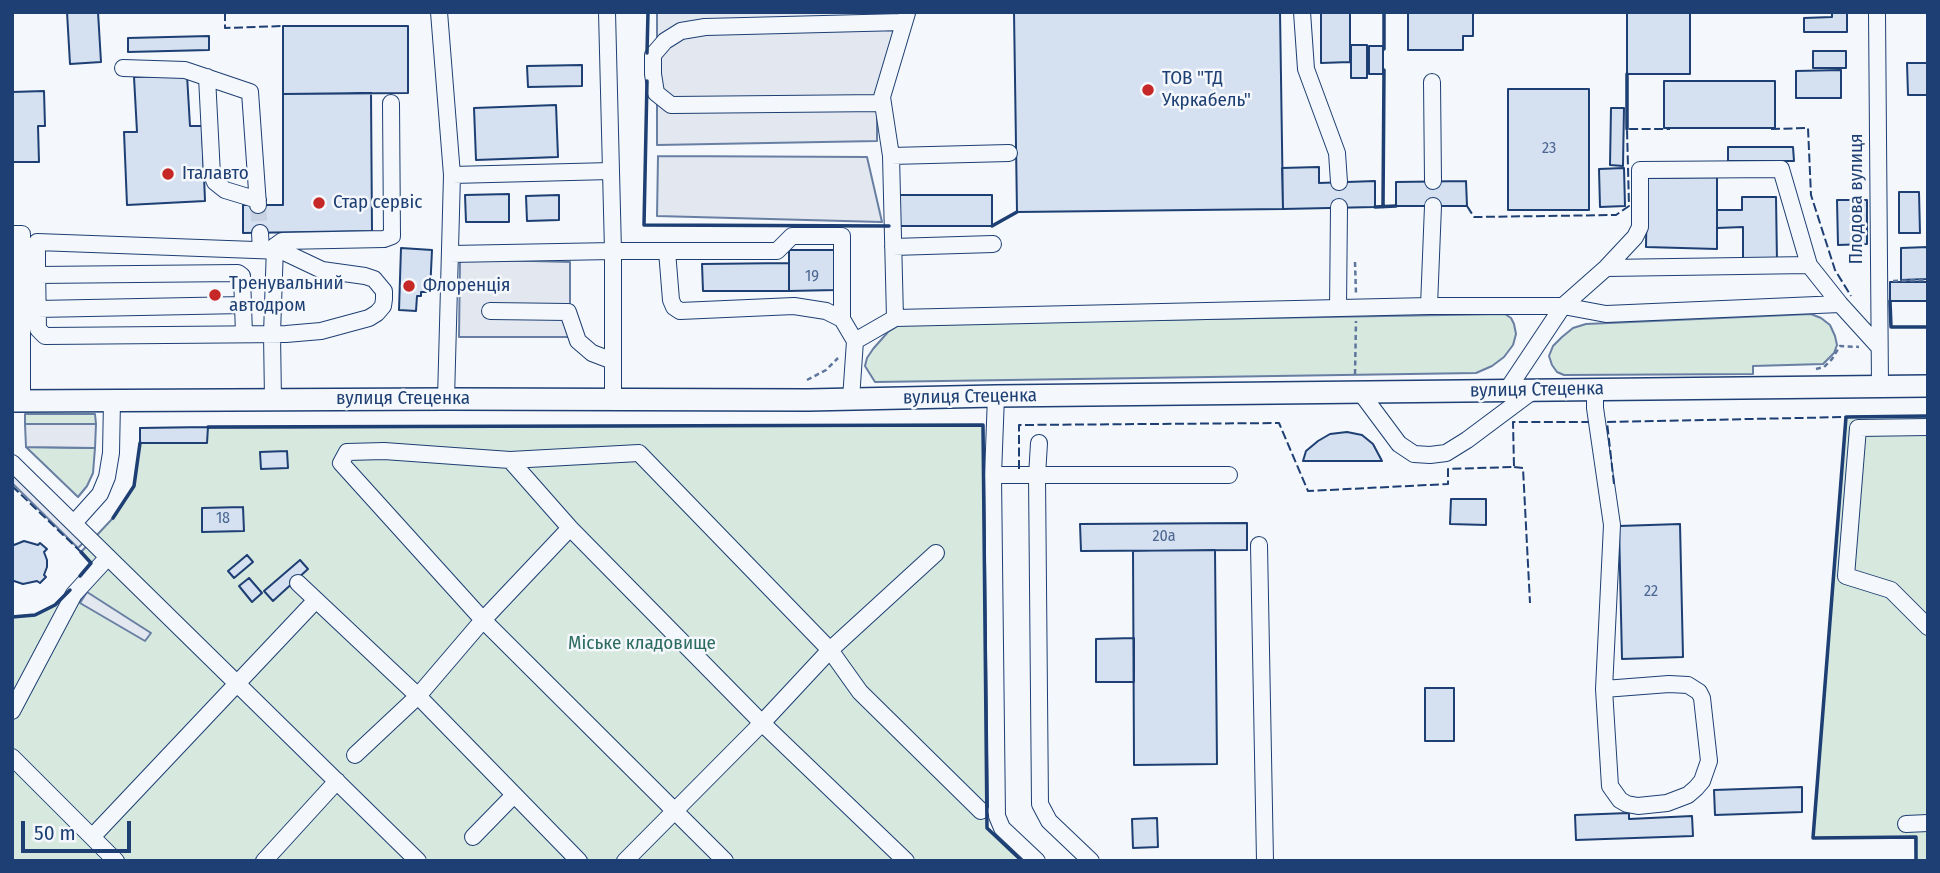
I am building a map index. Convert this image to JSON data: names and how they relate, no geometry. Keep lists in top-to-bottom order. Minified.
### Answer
{"streets":{"main road":["вулиця Стеценка"],"street":["Плодова вулиця"]},"crossings":[["Плодова вулиця","вулиця Стеценка"]],"parks":["Міське кладовище"],"places":["ТОВ \"ТД Укркабель\"","Італавто","Стар сервіс","Флоренція","Тренувальний автодром"],"house_numbers":["23","19","18","20а","22"],"scale_bar":"50 m"}
